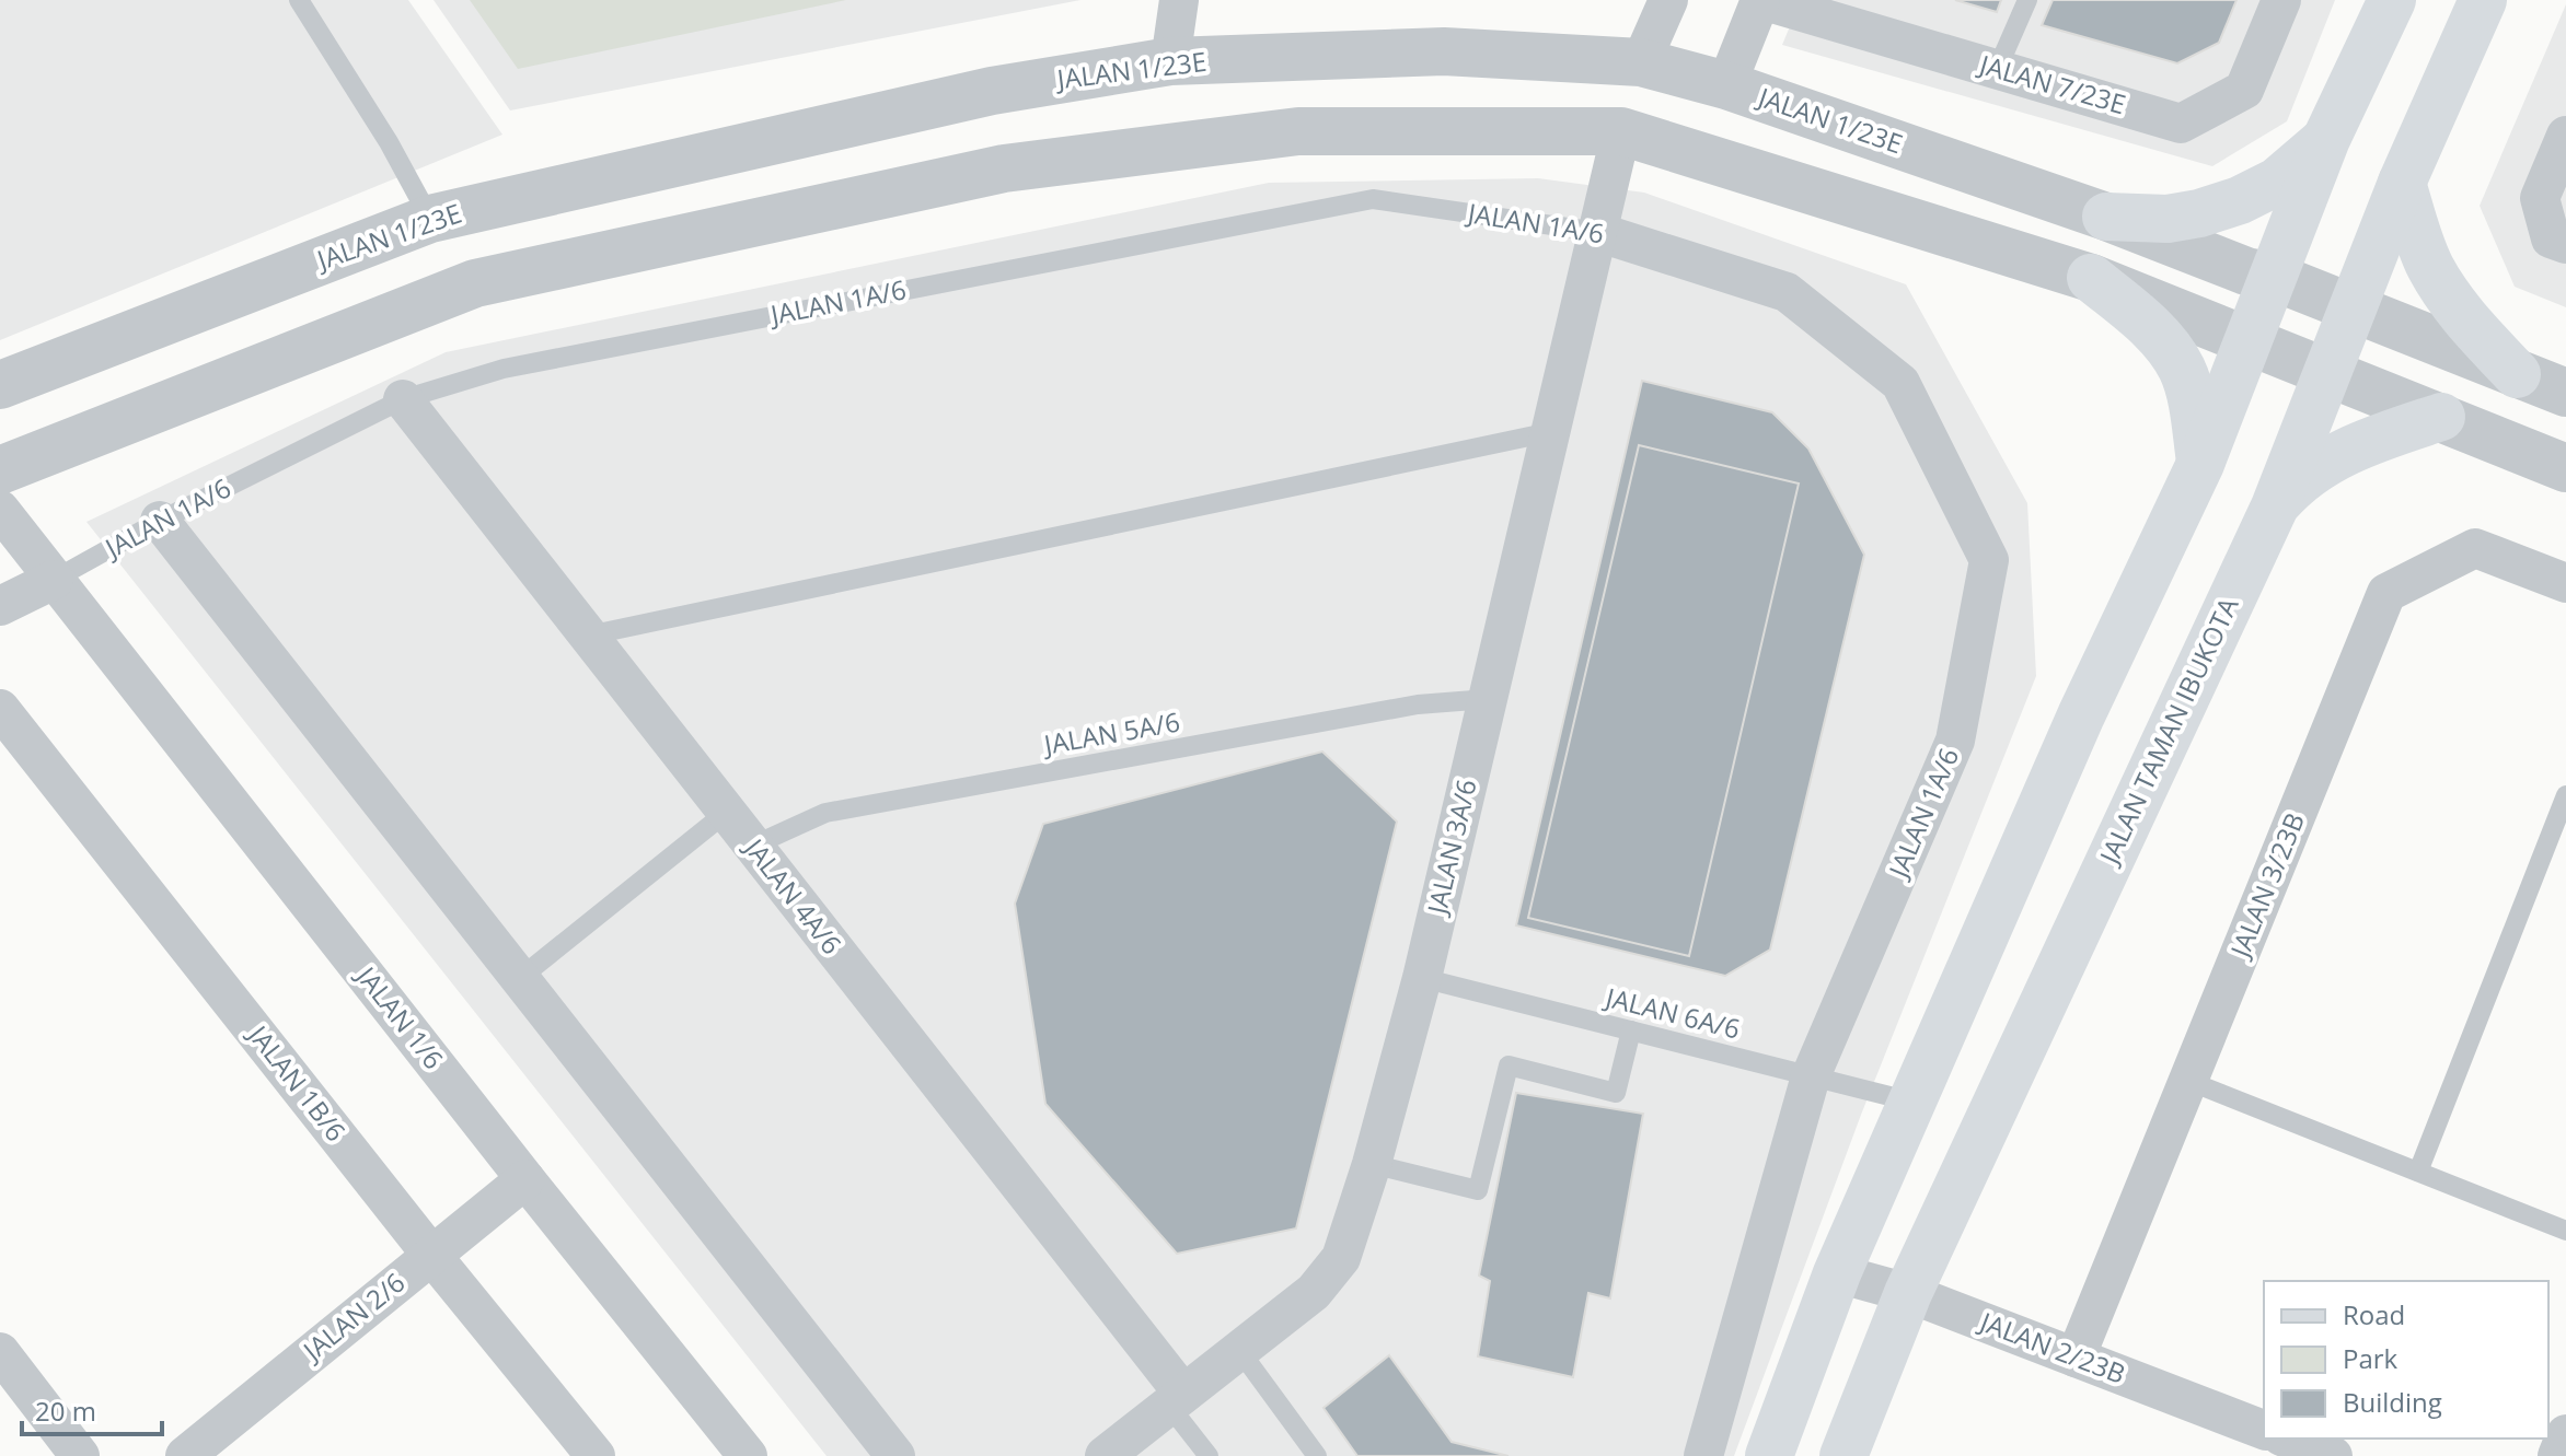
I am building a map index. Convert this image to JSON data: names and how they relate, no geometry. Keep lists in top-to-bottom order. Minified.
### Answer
{"streets":{"main road":["JALAN TAMAN IBUKOTA"],"street":["JALAN 1/23E","JALAN 7/23E","JALAN 1A/6","JALAN 3A/6","JALAN 3/23B","JALAN 4A/6","JALAN 1/6","JALAN 1B/6","JALAN 2/6","JALAN 2/23B"],"lane":["JALAN 5A/6","JALAN 6A/6"]},"crossings":[["JALAN 1/23E","JALAN TAMAN IBUKOTA"],["JALAN 1A/6","JALAN 3A/6"],["JALAN 1A/6","JALAN 4A/6"],["JALAN 1A/6","JALAN 6A/6"],["JALAN 1A/6","JALAN 1/6"],["JALAN TAMAN IBUKOTA","JALAN 2/23B"],["JALAN 5A/6","JALAN 3A/6"],["JALAN 5A/6","JALAN 4A/6"],["JALAN 3A/6","JALAN 4A/6"],["JALAN 3A/6","JALAN 6A/6"],["JALAN 3/23B","JALAN 2/23B"],["JALAN 1/6","JALAN 2/6"],["JALAN 1B/6","JALAN 2/6"]],"legend":["Road","Park","Building"],"scale_bar":"20 m"}
